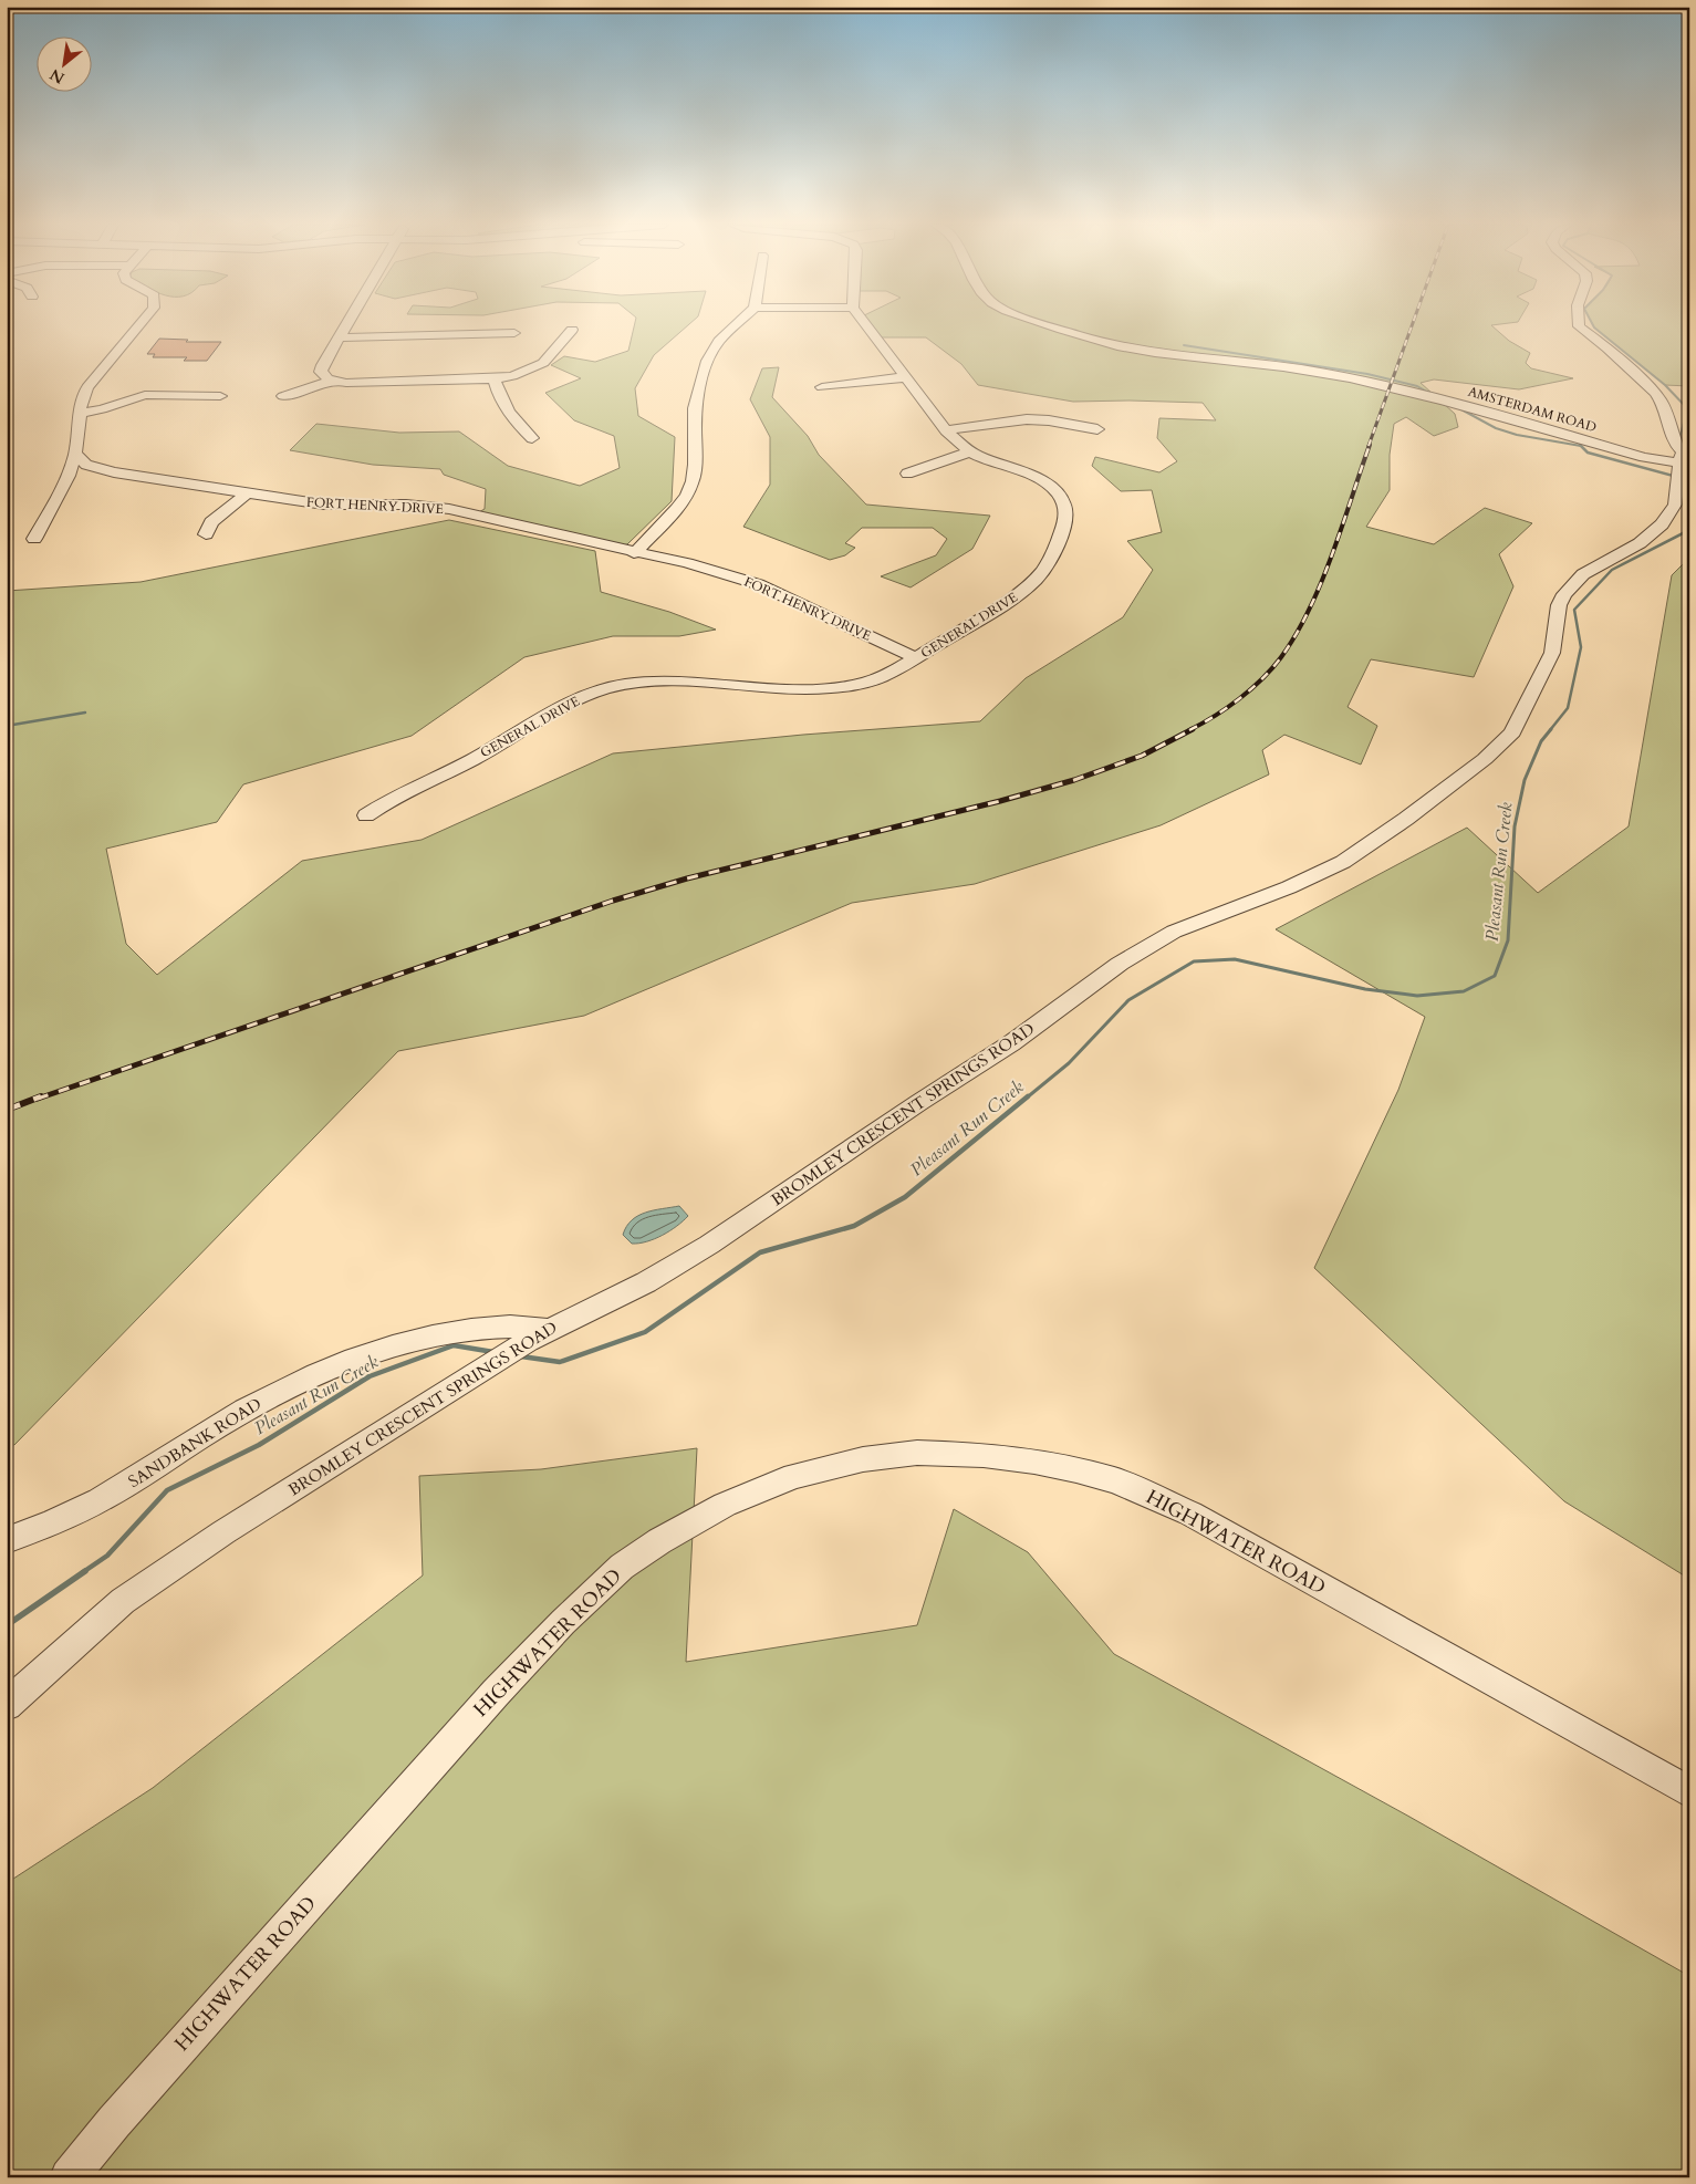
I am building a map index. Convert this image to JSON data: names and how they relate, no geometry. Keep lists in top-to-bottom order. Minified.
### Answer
{"streets":{"street":["AMSTERDAM ROAD","FORT HENRY DRIVE","GENERAL DRIVE","BROMLEY CRESCENT SPRINGS ROAD","SANDBANK ROAD","HIGHWATER ROAD"]},"crossings":[["AMSTERDAM ROAD","BROMLEY CRESCENT SPRINGS ROAD"],["FORT HENRY DRIVE","GENERAL DRIVE"],["BROMLEY CRESCENT SPRINGS ROAD","SANDBANK ROAD"]],"water":["Pleasant Run Creek"],"north":"bottom left"}
